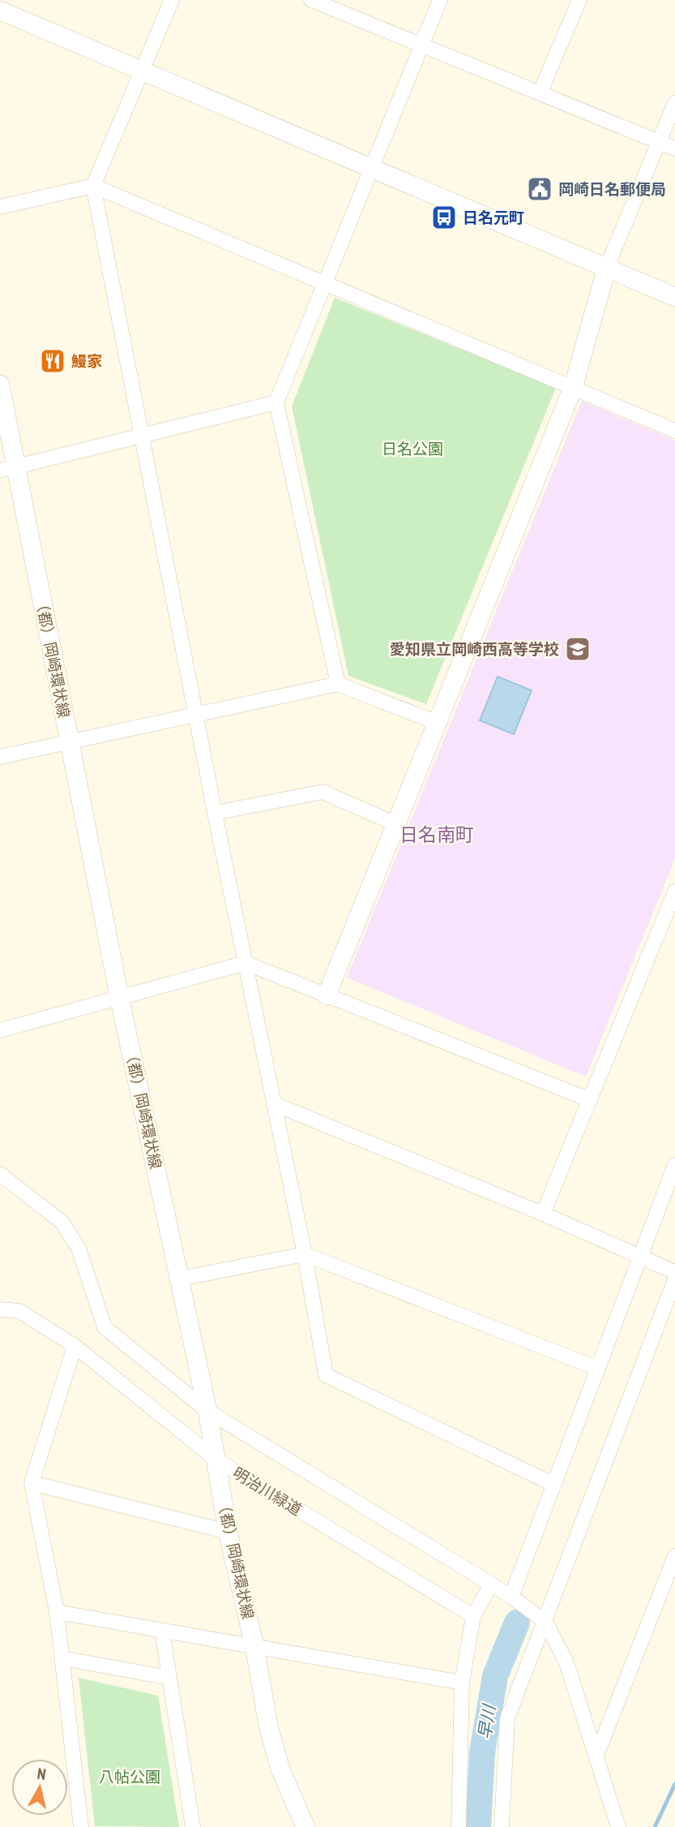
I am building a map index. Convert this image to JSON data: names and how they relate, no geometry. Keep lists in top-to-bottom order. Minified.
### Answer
{"streets":{"street":["（都）岡崎環状線","明治川緑道"]},"crossings":[["（都）岡崎環状線","明治川緑道"]],"districts":["日名南町"],"water":["早川"],"parks":["日名公園","八帖公園"],"places":{"public building":["岡崎日名郵便局"],"bus stop":["日名元町"],"restaurant":["鰻家"],"school or university":["愛知県立岡崎西高等学校"]},"north":"top"}
